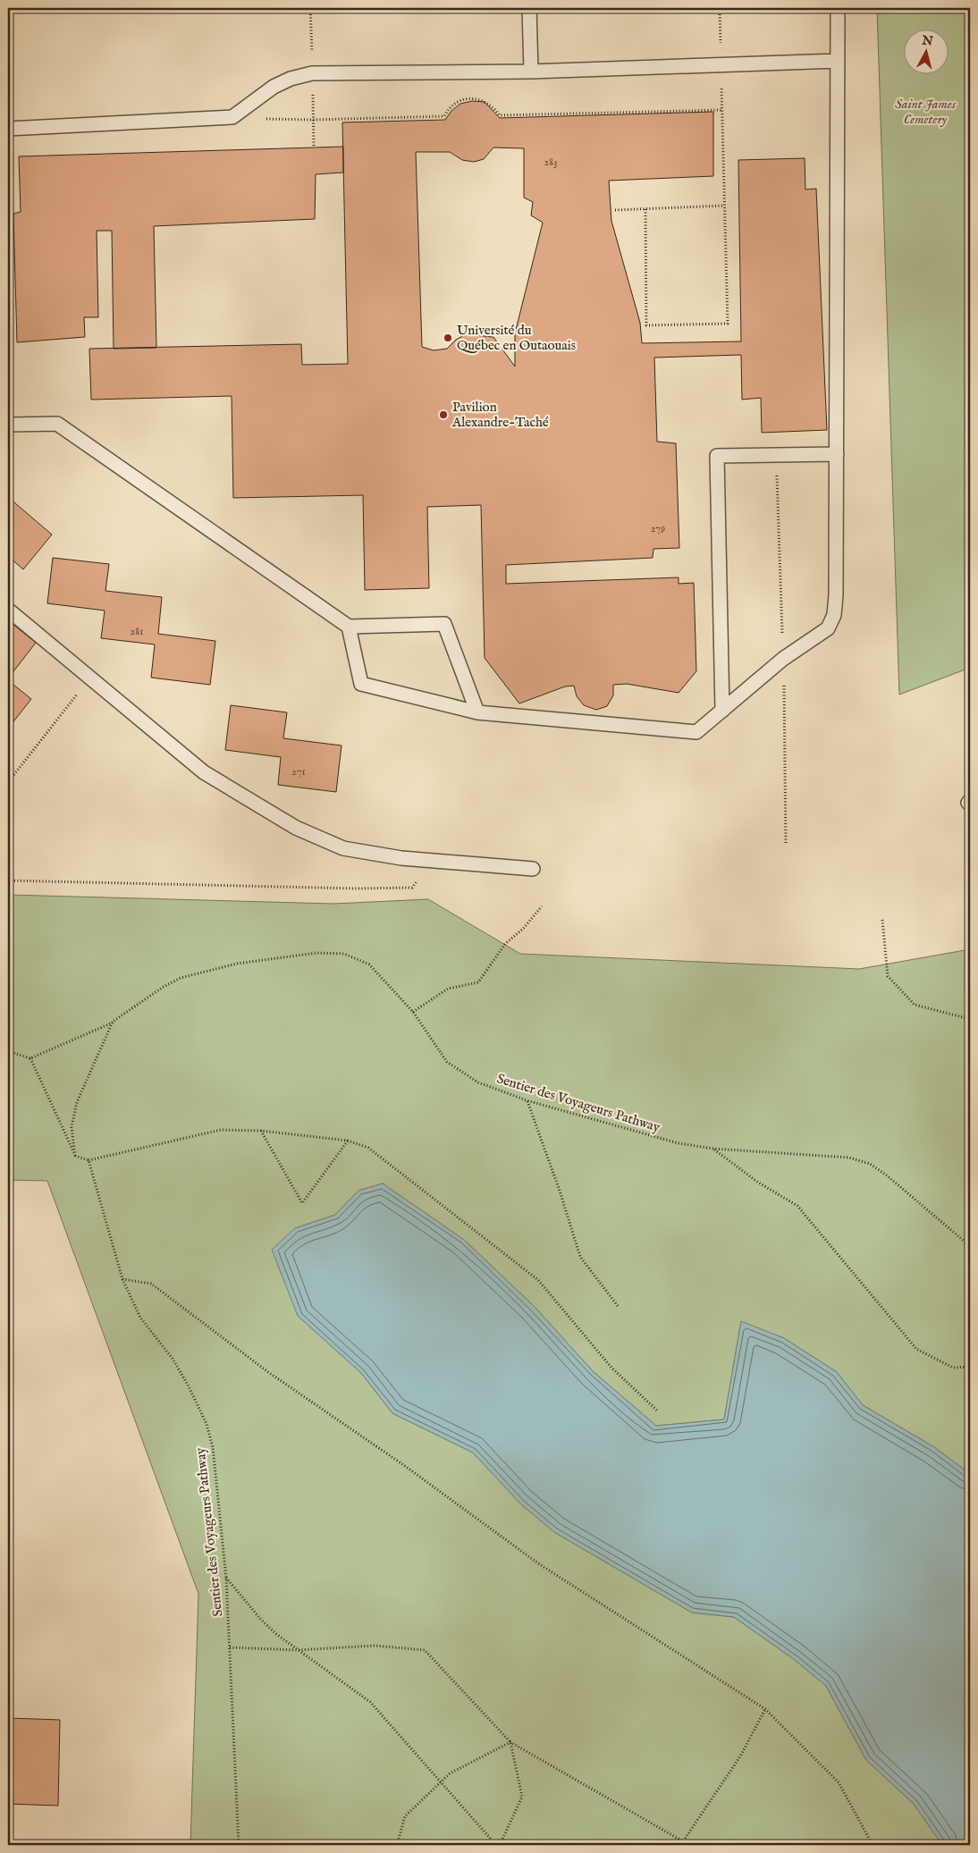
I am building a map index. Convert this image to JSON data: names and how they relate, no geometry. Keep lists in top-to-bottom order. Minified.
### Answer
{"streets":{"path":["Sentier des Voyageurs Pathway"]},"parks":["Saint James Cemetery"],"places":["Université du Québec en Outaouais","Pavilion Alexandre-Taché"],"house_numbers":["283","279","281","271"],"north":"top"}
